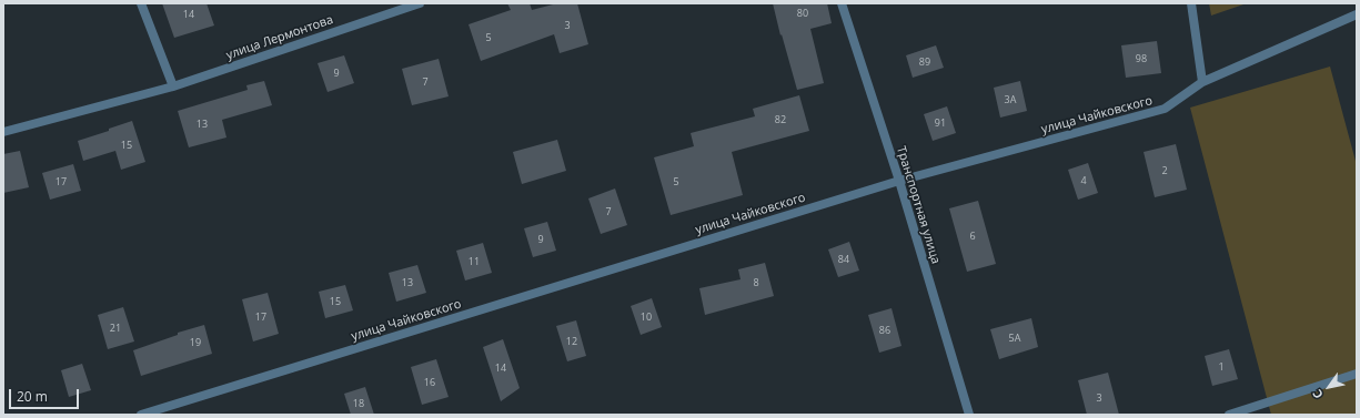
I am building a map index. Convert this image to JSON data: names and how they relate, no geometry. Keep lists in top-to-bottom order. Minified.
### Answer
{"streets":{"street":["улица Лермонтова","улица Чайковского","Транспортная улица"]},"crossings":[["улица Чайковского","Транспортная улица"]],"house_numbers":["80","14","3","5","98","89","9","7","3А","82","91","13","15","2","4","17","5","7","6","9","84","11","13","8","15","17","10","21","86","5А","12","19","1","14","16","3","18"],"scale_bar":"20 m","north":"bottom left"}
